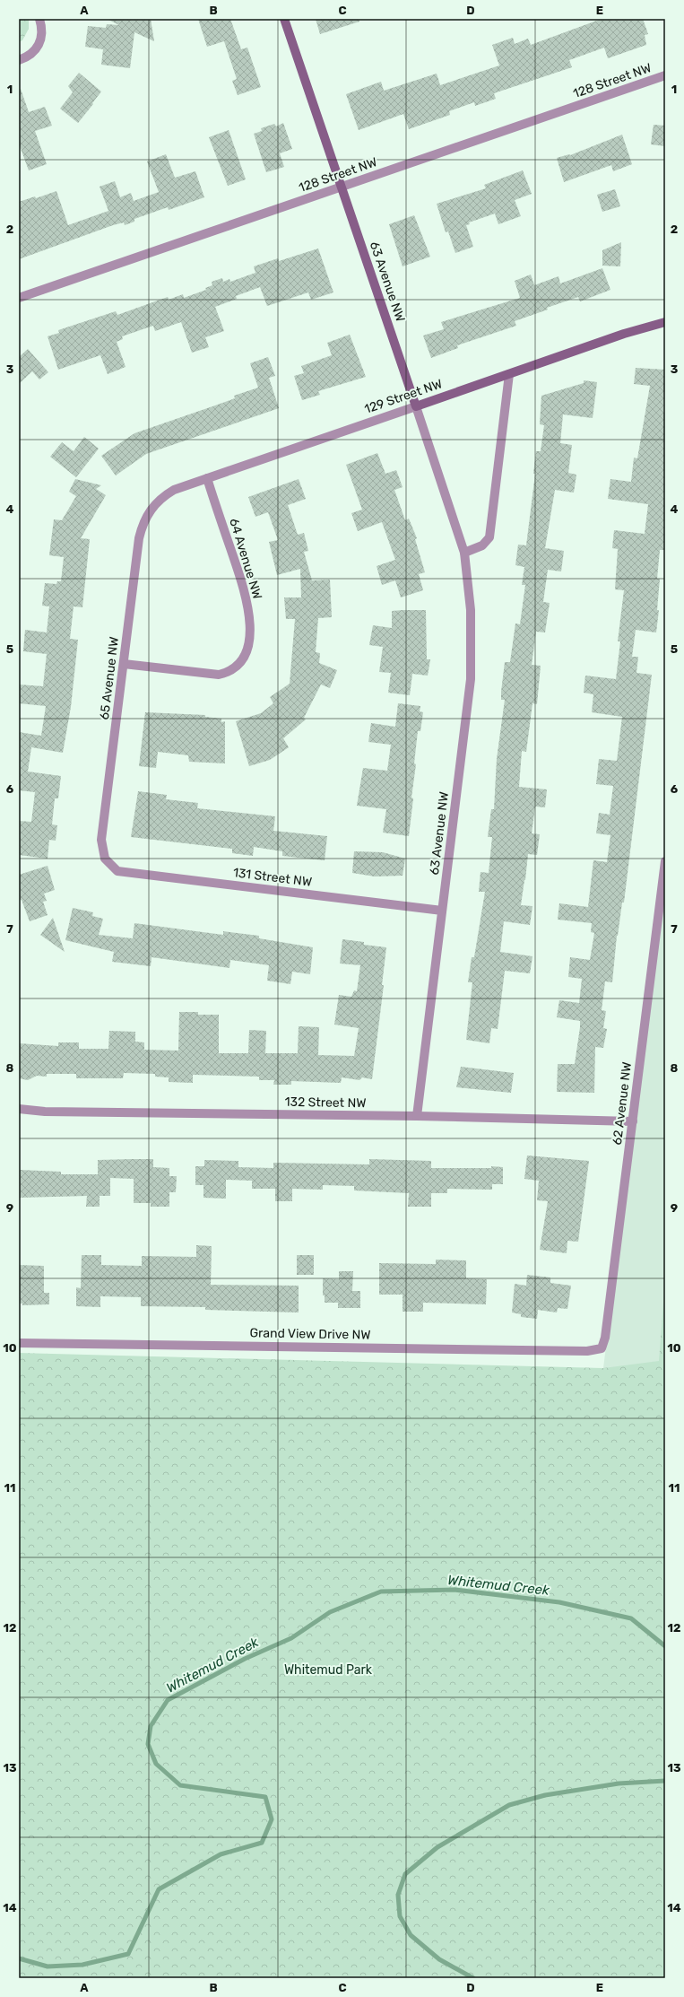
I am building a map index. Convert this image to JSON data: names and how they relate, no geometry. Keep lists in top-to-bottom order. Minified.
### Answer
{"streets":{"street":["128 Street NW","63 Avenue NW","129 Street NW","64 Avenue NW","65 Avenue NW","131 Street NW","132 Street NW","62 Avenue NW","Grand View Drive NW"]},"crossings":[["128 Street NW","63 Avenue NW"],["63 Avenue NW","129 Street NW"],["63 Avenue NW","131 Street NW"],["63 Avenue NW","132 Street NW"],["129 Street NW","64 Avenue NW"],["129 Street NW","65 Avenue NW"],["64 Avenue NW","65 Avenue NW"],["65 Avenue NW","131 Street NW"],["132 Street NW","62 Avenue NW"],["62 Avenue NW","Grand View Drive NW"]],"water":["Whitemud Creek"],"parks":["Whitemud Park"],"grid":{"columns":["A","B","C","D","E"],"rows":["1","2","3","4","5","6","7","8","9","10","11","12","13","14"]}}
